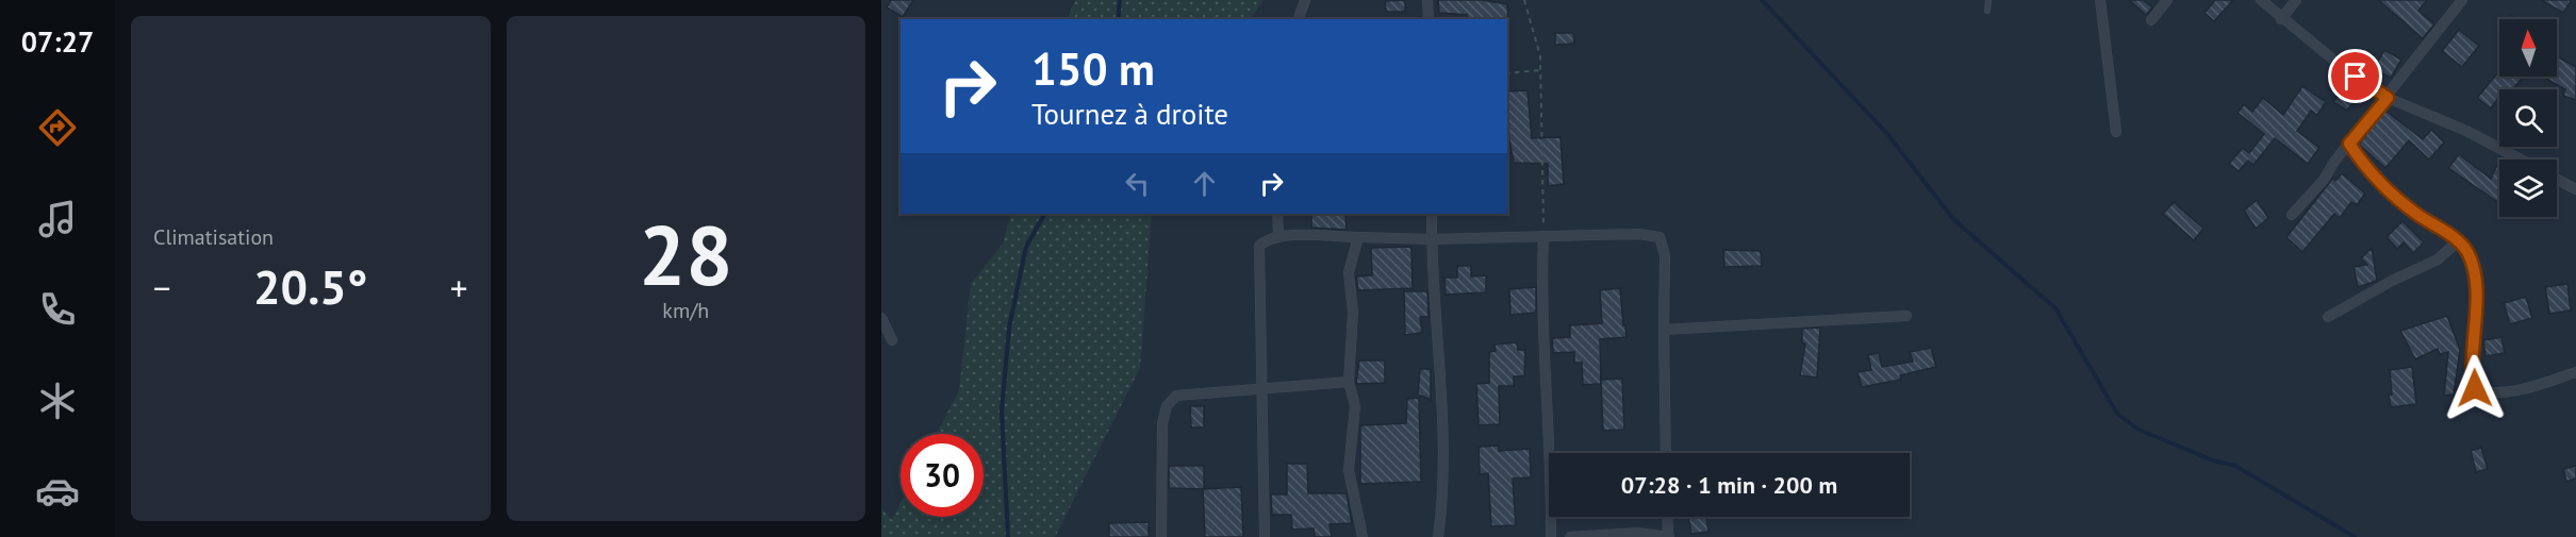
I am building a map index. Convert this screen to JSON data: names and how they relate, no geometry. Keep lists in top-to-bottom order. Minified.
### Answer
{"north":"top","page":{"tabs":"07:27","tile":["Climatisation",["28","km/h"]],"turn":["150 m","Tournez à droite"],"heat":["−","20.5°","+"],"limit":"30","trip":"07:28 · 1 min · 200 m"}}
